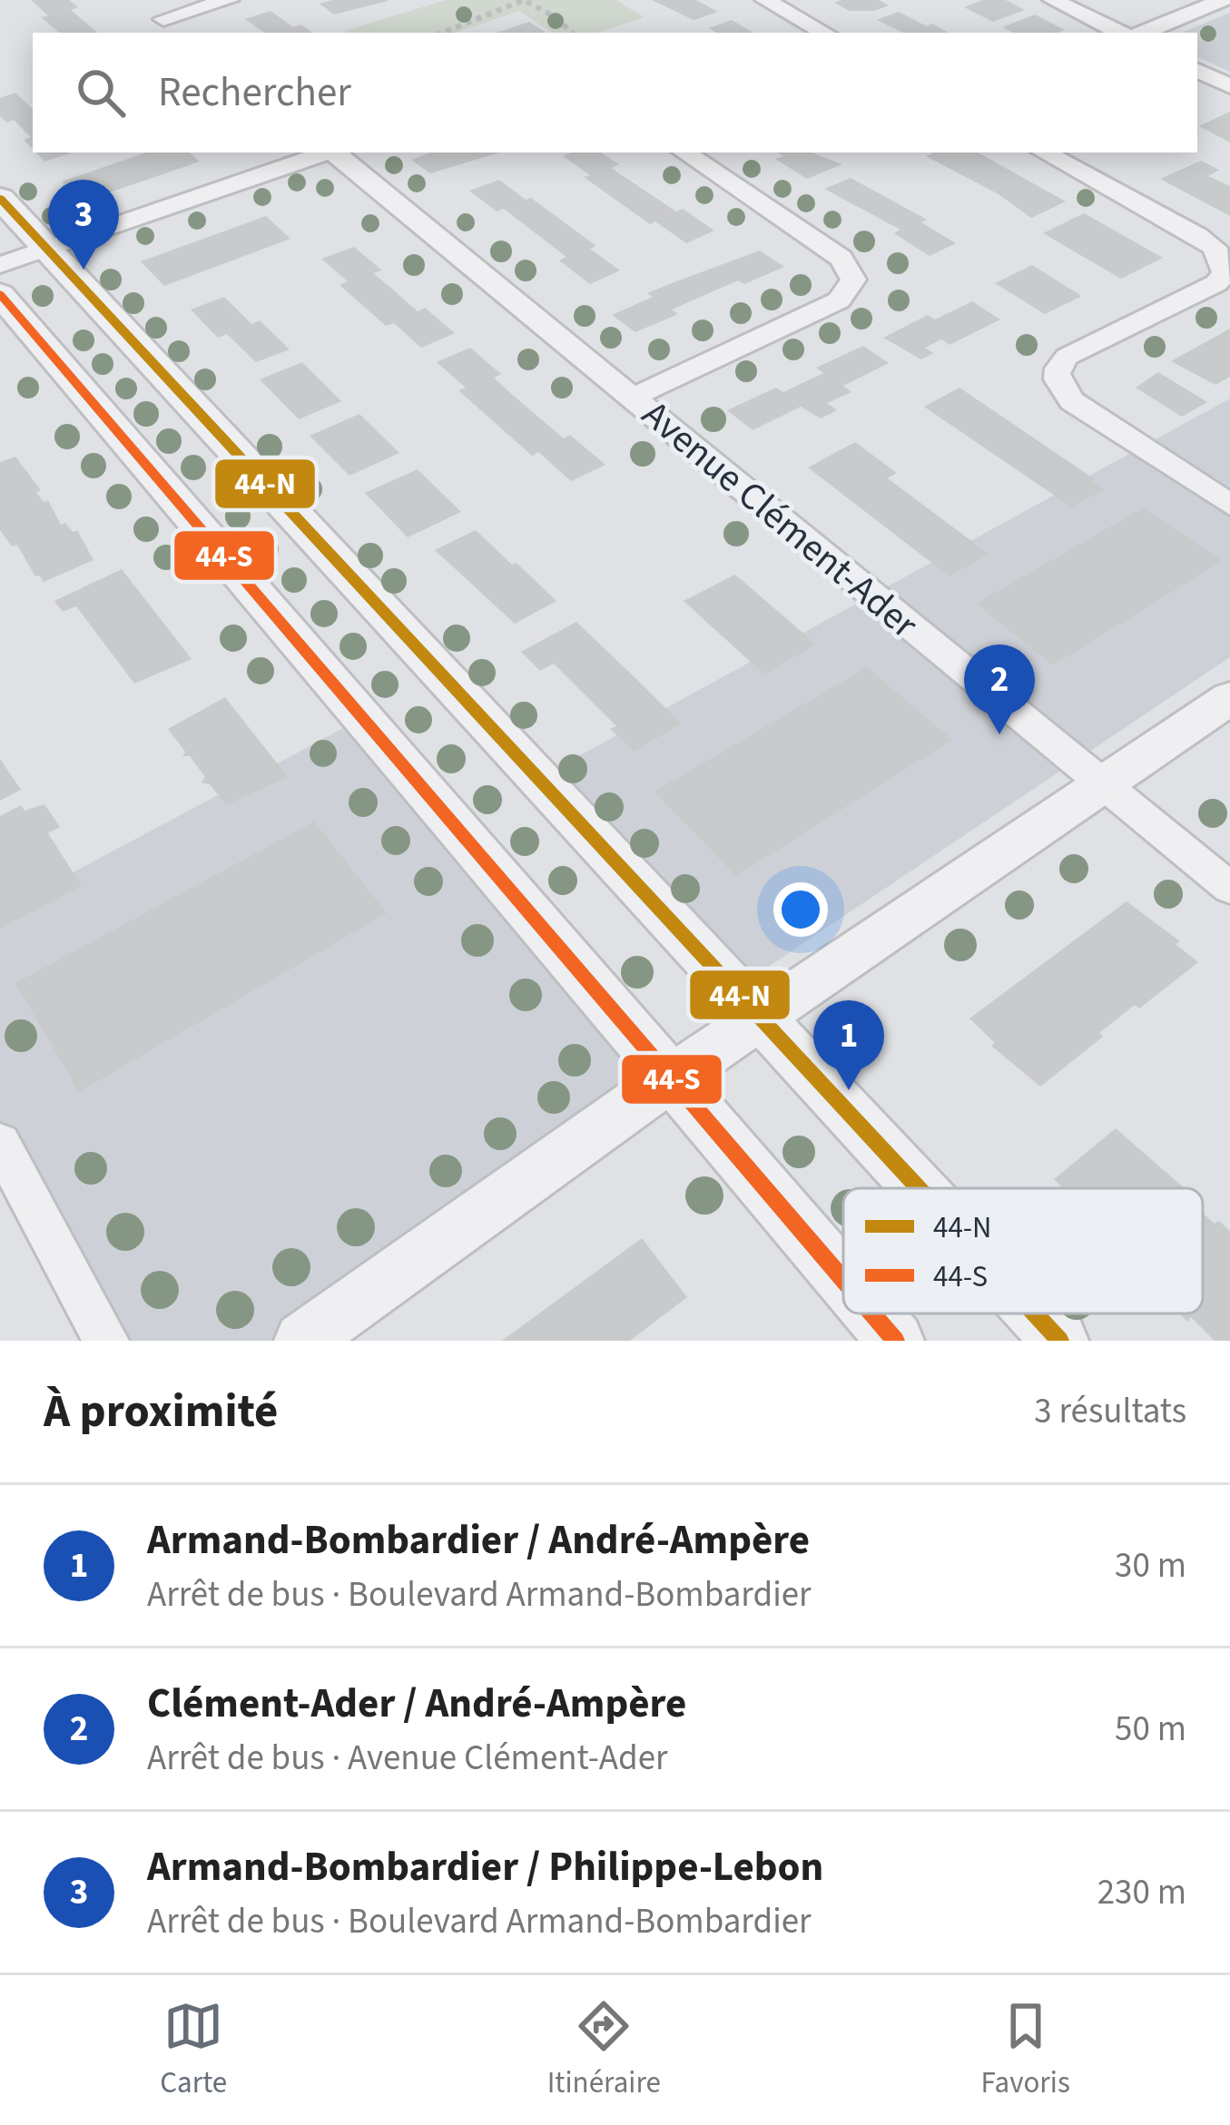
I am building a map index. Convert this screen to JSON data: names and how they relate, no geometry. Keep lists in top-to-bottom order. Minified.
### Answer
{"streets":{"street":["Avenue Clément-Ader"]},"lines":["transit line 44-N","transit line 44-S"],"legend":["44-N","44-S"],"page":{"search":"Rechercher","pins":["3","2","1"],"heading":["À proximité","3 résultats"],"list":[{"mark":"1","name":"Armand-Bombardier / André-Ampère","note":"Arrêt de bus · Boulevard Armand-Bombardier","value":"30 m"},{"mark":"2","name":"Clément-Ader / André-Ampère","note":"Arrêt de bus · Avenue Clément-Ader","value":"50 m"},{"mark":"3","name":"Armand-Bombardier / Philippe-Lebon","note":"Arrêt de bus · Boulevard Armand-Bombardier","value":"230 m"}],"nav":["Carte","Itinéraire","Favoris"]}}
